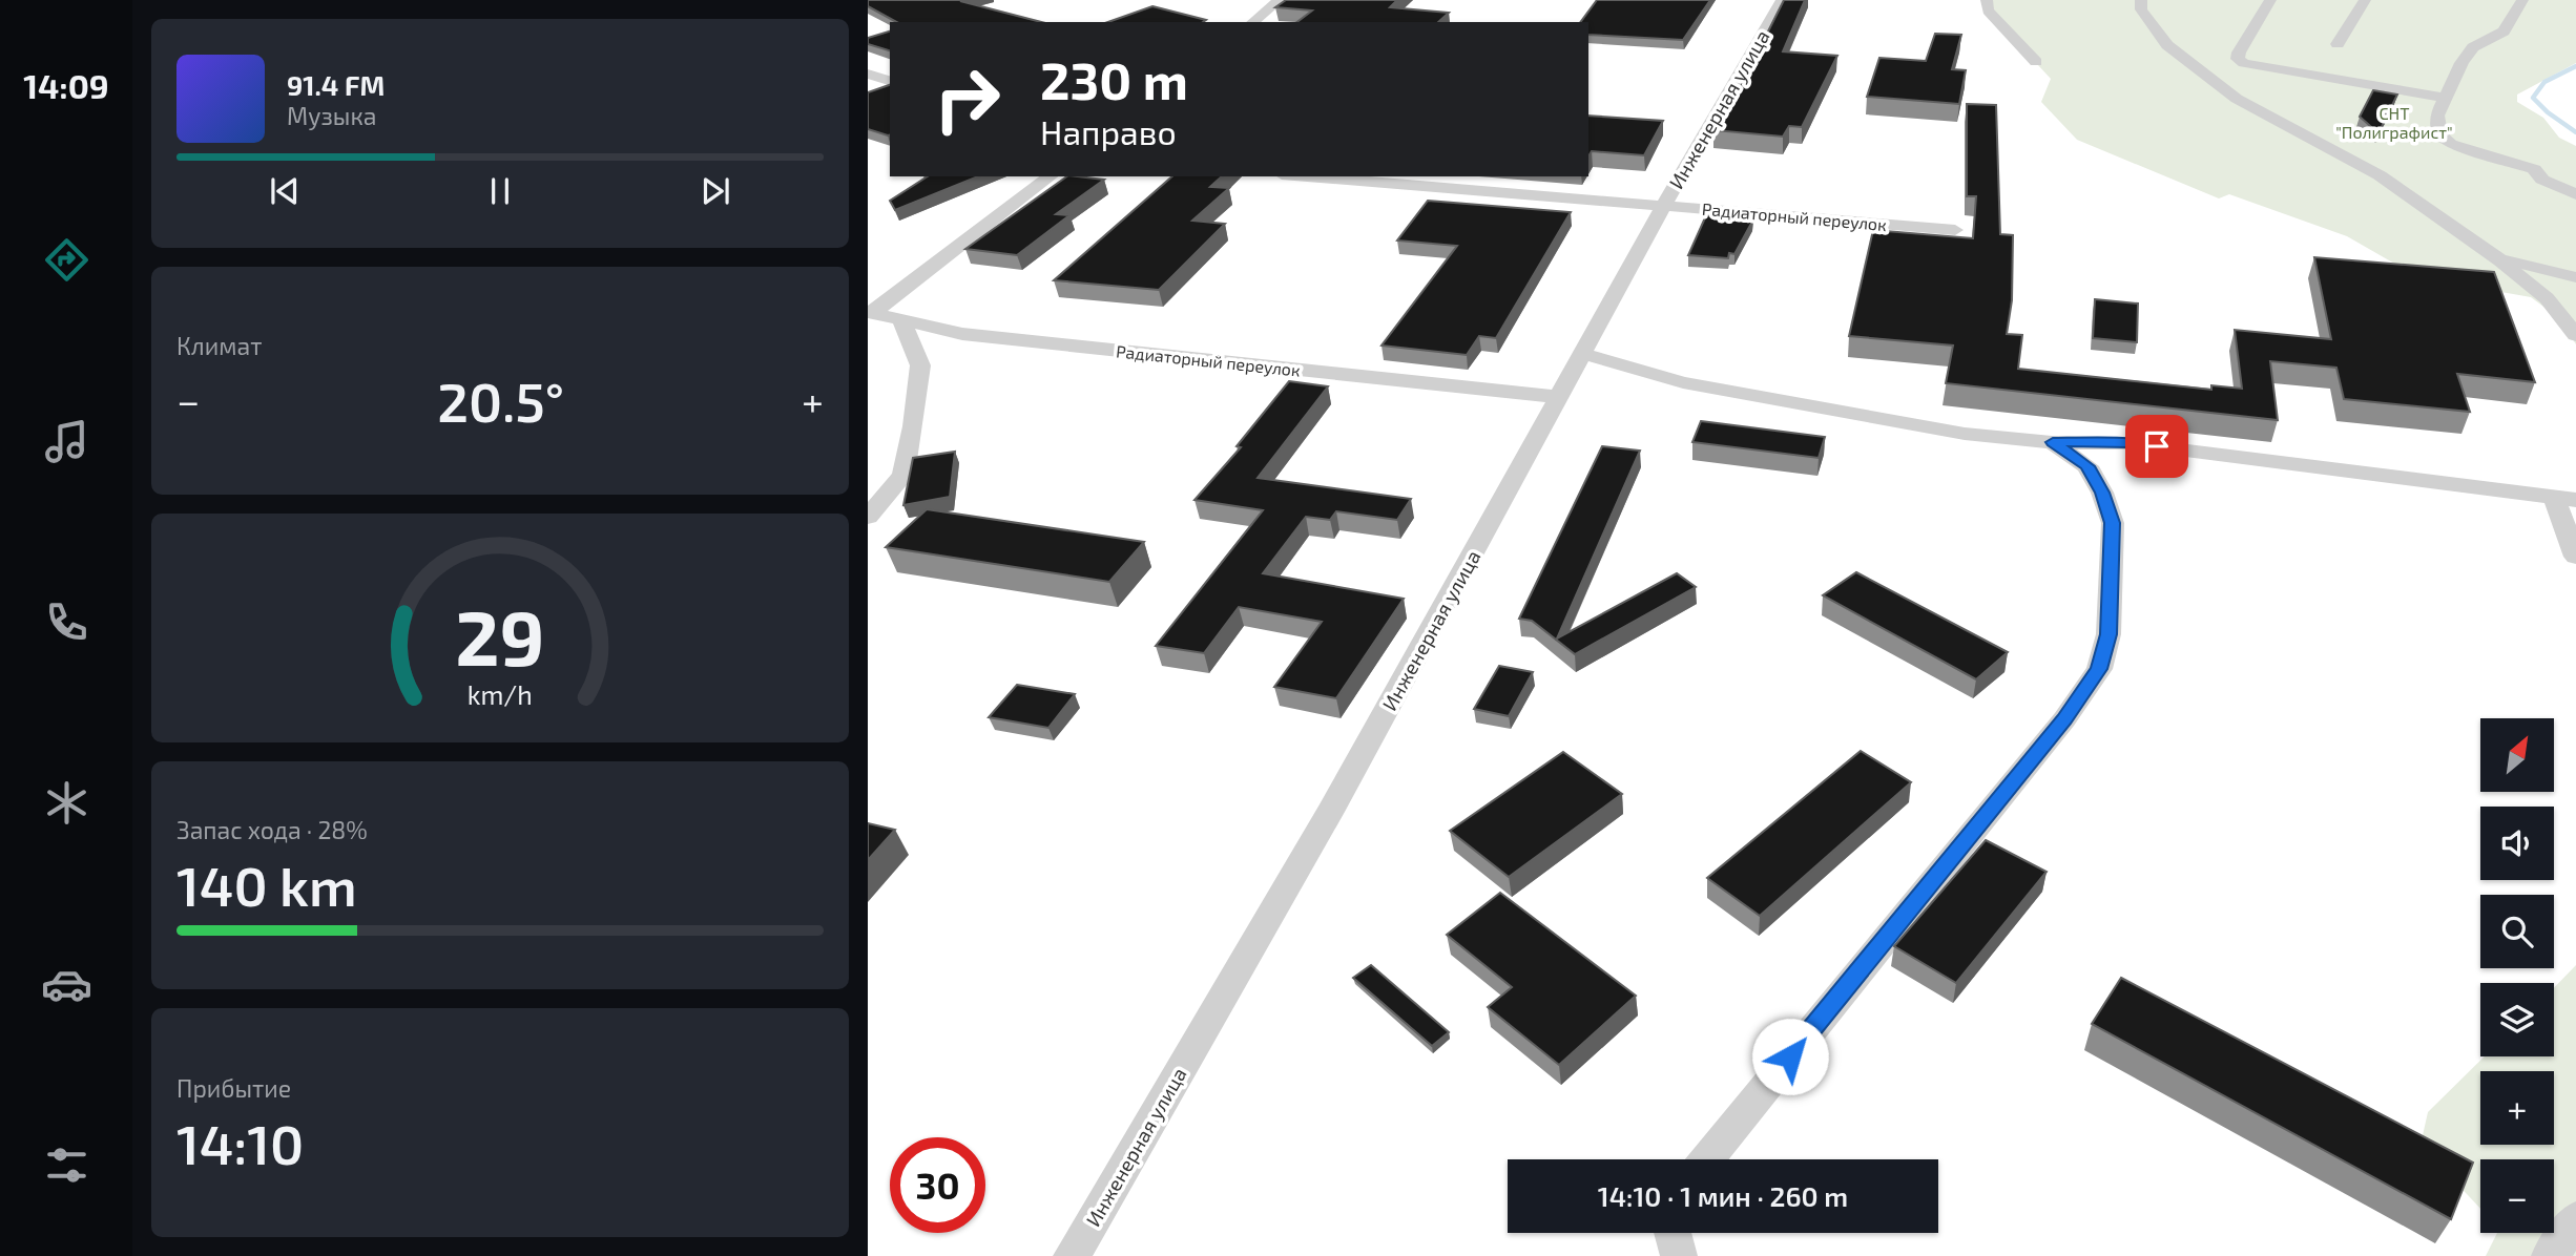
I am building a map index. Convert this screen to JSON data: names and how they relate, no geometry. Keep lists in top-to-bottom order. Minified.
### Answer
{"streets":{"street":["Инженерная улица","Радиаторный переулок"]},"crossings":[["Инженерная улица","Радиаторный переулок"]],"parks":["СНТ \"Полиграфист\""],"north":"top right","page":{"tabs":"14:09","turn":["230 m","Направо"],"song":["91.4 FM","Музыка"],"tile":["Климат",["Запас хода · 28%","140 km"],["Прибытие","14:10"]],"heat":["−","20.5°","+"],"map_buttons":["+","−"],"limit":"30","trip":"14:10 · 1 мин · 260 m","gauge":["29","km/h"]}}
